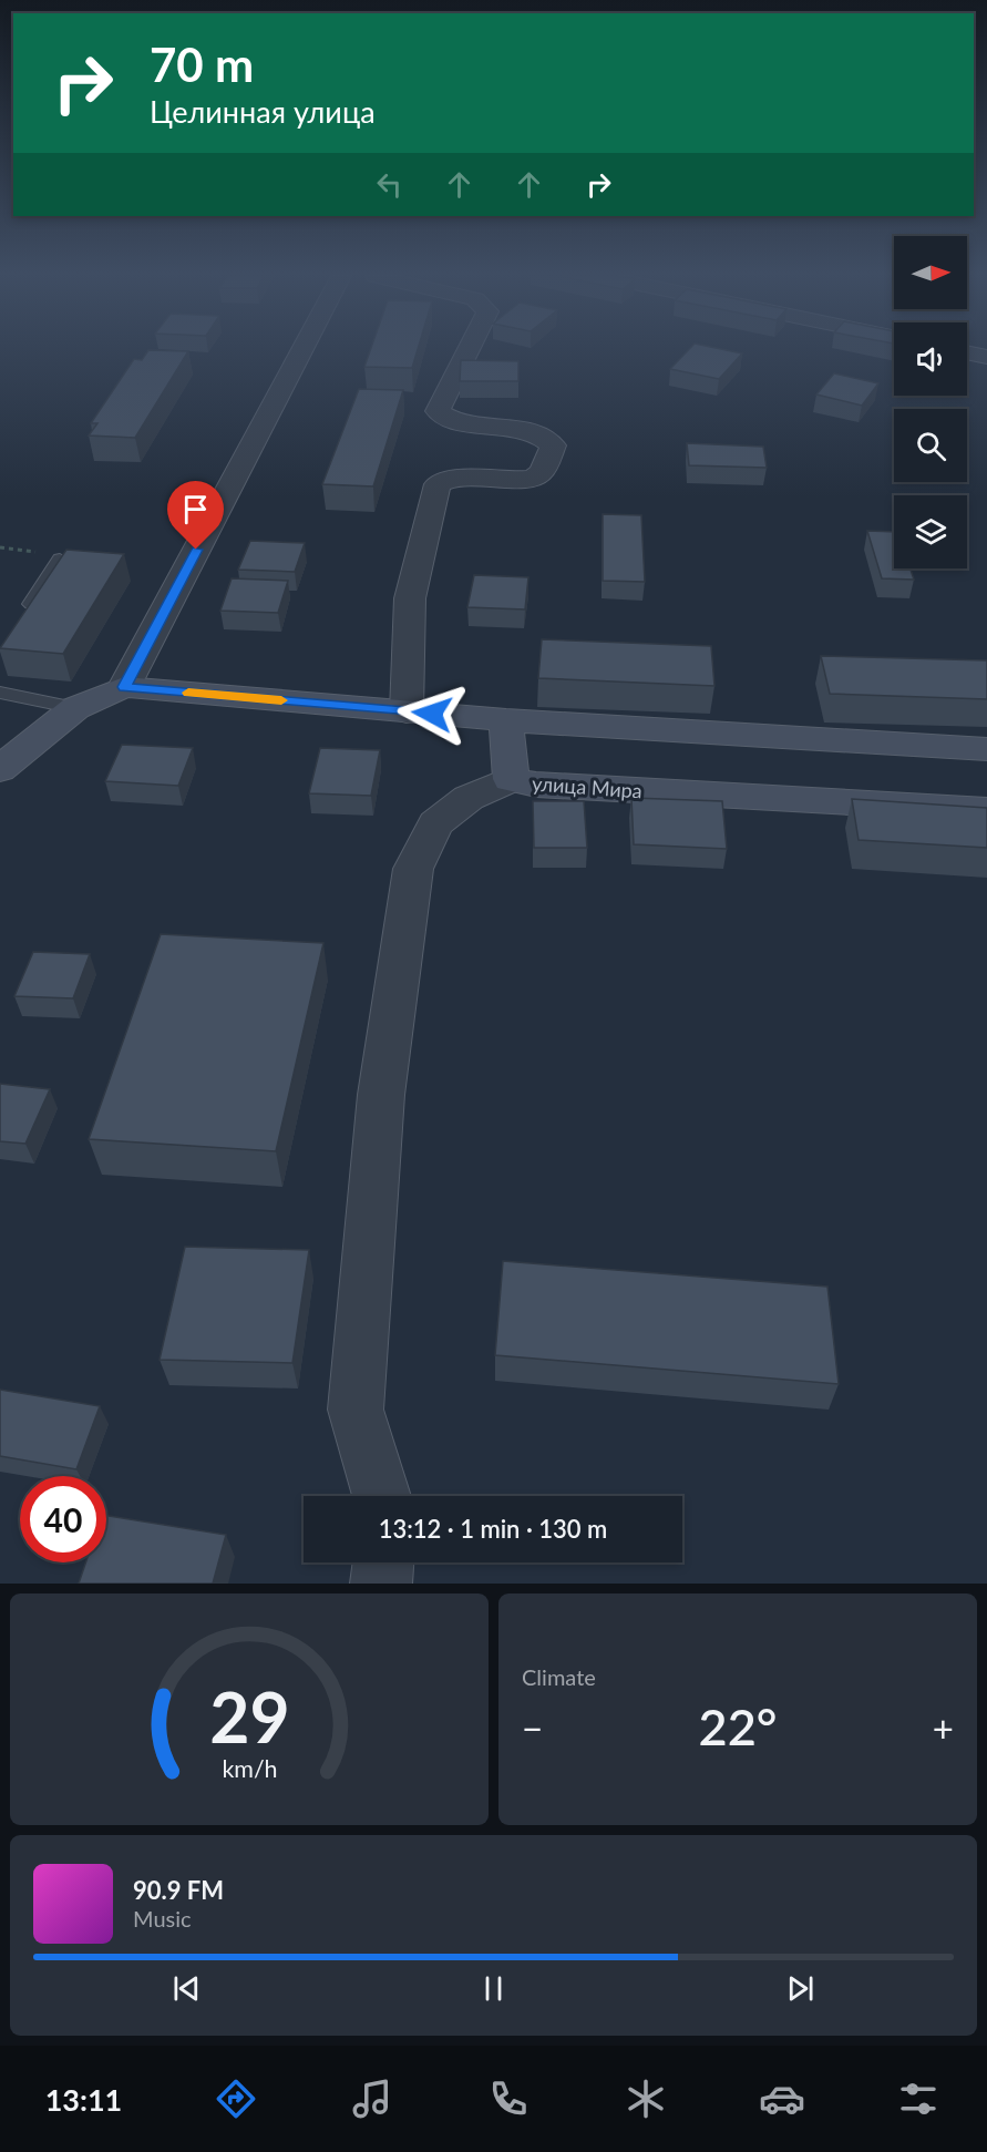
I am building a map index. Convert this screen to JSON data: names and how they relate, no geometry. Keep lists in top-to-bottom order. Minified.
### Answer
{"streets":{"street":["улица Мира"]},"north":"right","page":{"turn":["70 m","Целинная улица"],"limit":"40","trip":"13:12 · 1 min · 130 m","tile":"Climate","heat":["−","22°","+"],"song":["90.9 FM","Music"],"tabs":"13:11","gauge":["29","km/h"]}}
